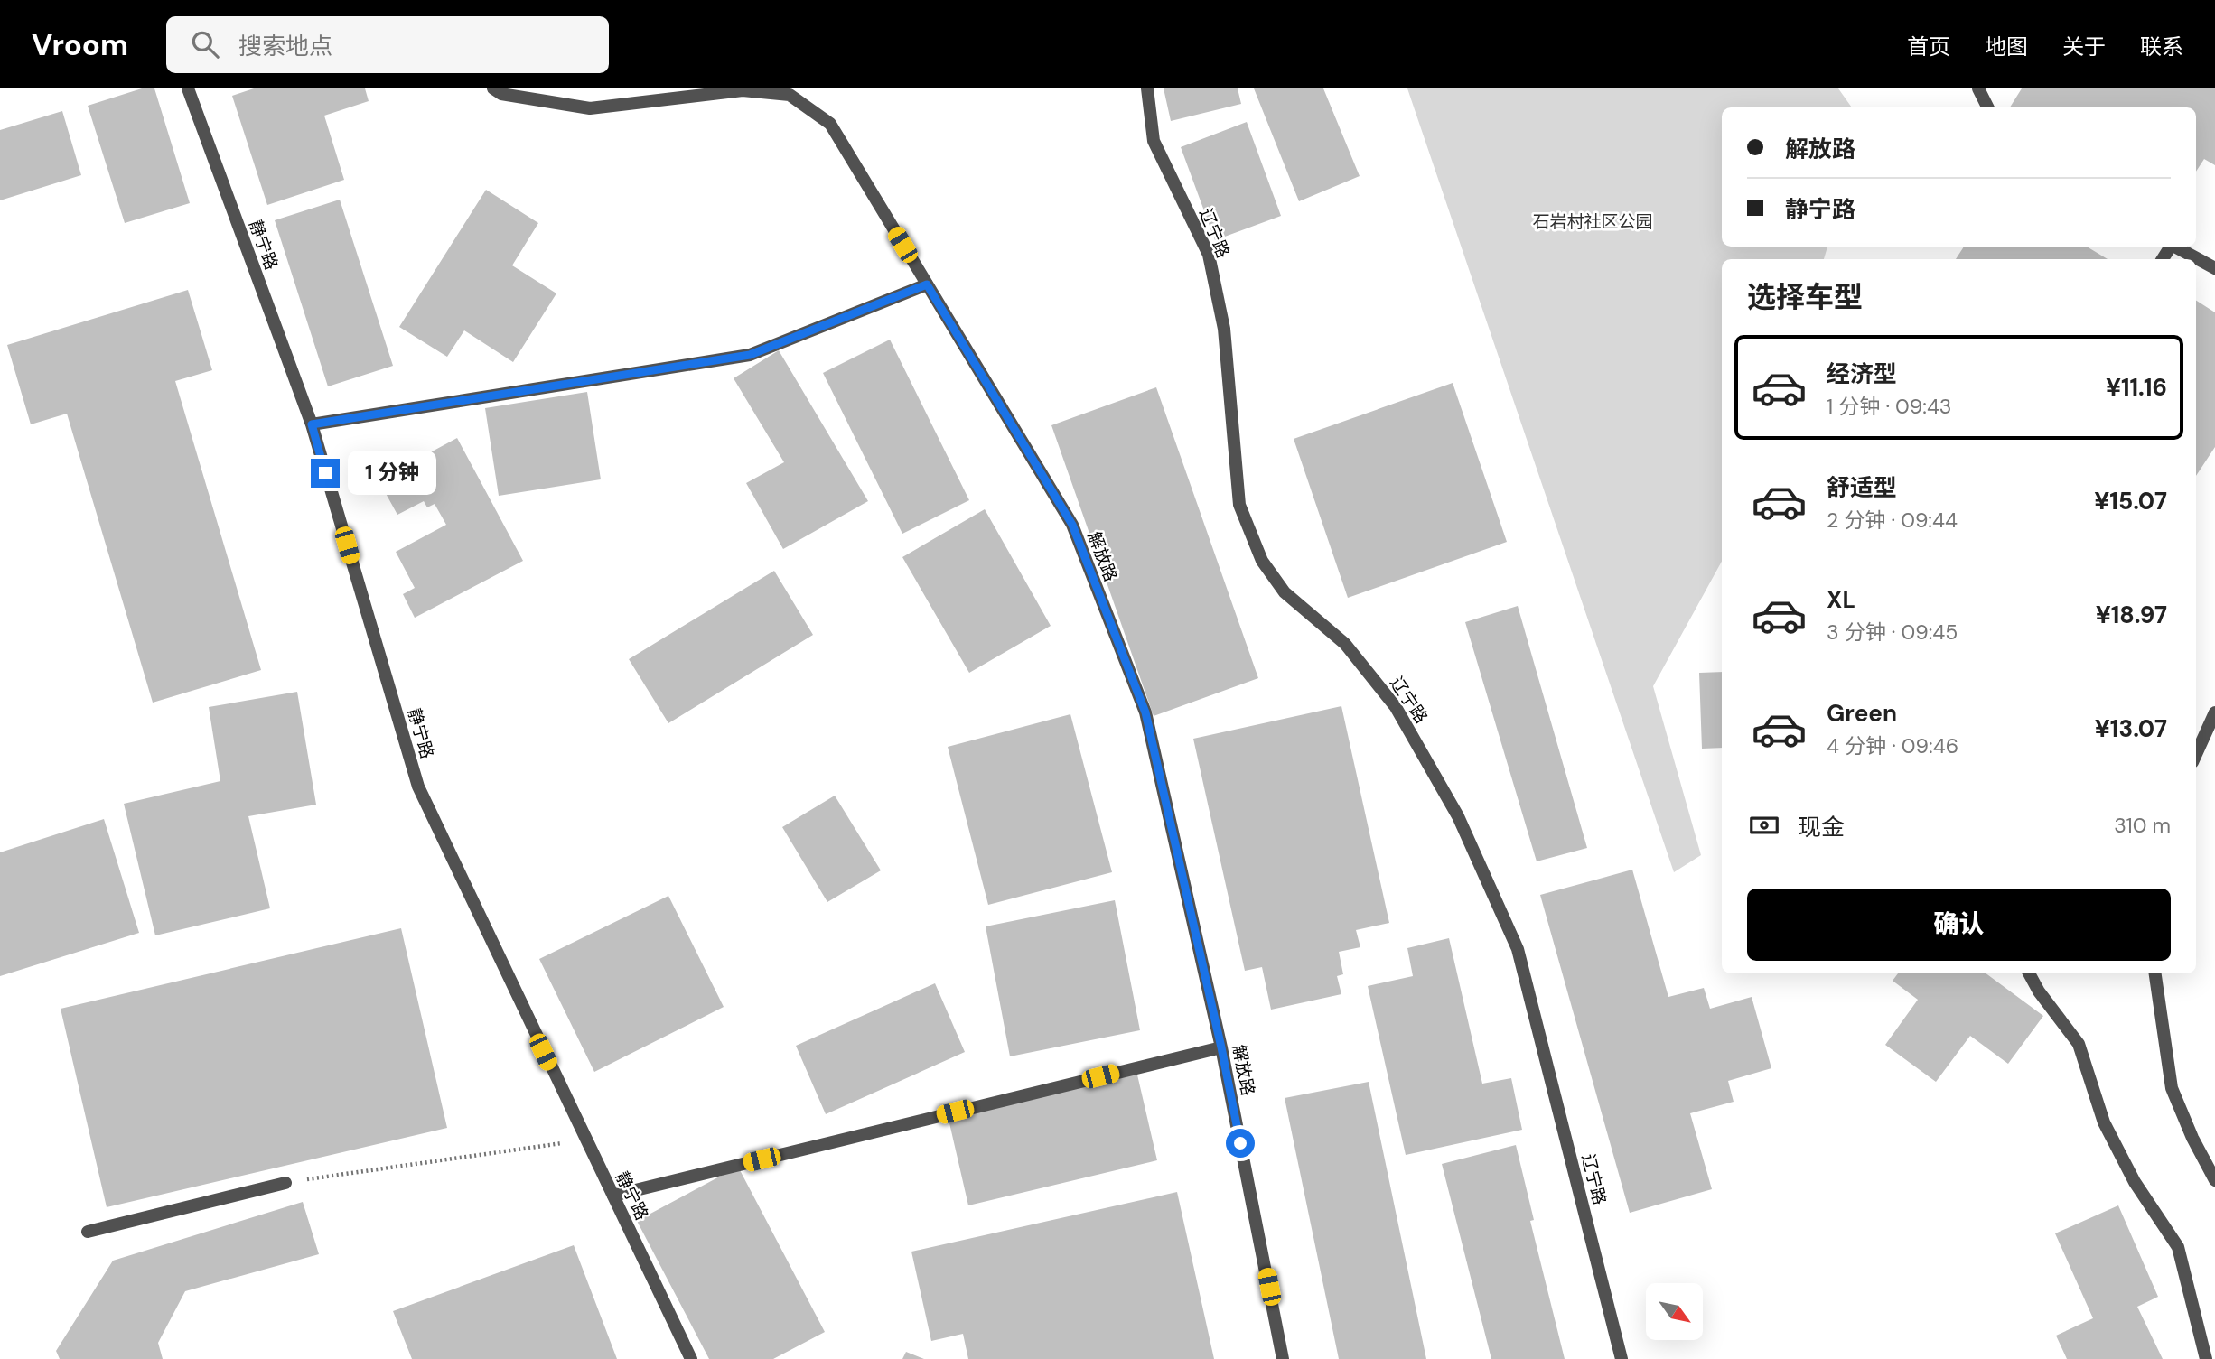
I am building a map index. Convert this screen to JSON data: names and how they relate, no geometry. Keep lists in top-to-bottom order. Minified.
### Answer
{"streets":{"street":["辽宁路","静宁路","解放路"]},"parks":["石岩村社区公园"],"north":"bottom right","page":{"header":"Vroom","search":"搜索地点","nav":["首页","地图","关于","联系"],"banner":["解放路","静宁路"],"heading":"选择车型","list":[{"name":"经济型","note":"1 分钟 · 09:43","value":"¥11.16"},{"name":"舒适型","note":"2 分钟 · 09:44","value":"¥15.07"},{"name":"XL","note":"3 分钟 · 09:45","value":"¥18.97"},{"name":"Green","note":"4 分钟 · 09:46","value":"¥13.07"}],"bubble":"1 分钟","pay":["现金","310 m"],"buttons":"确认"}}
